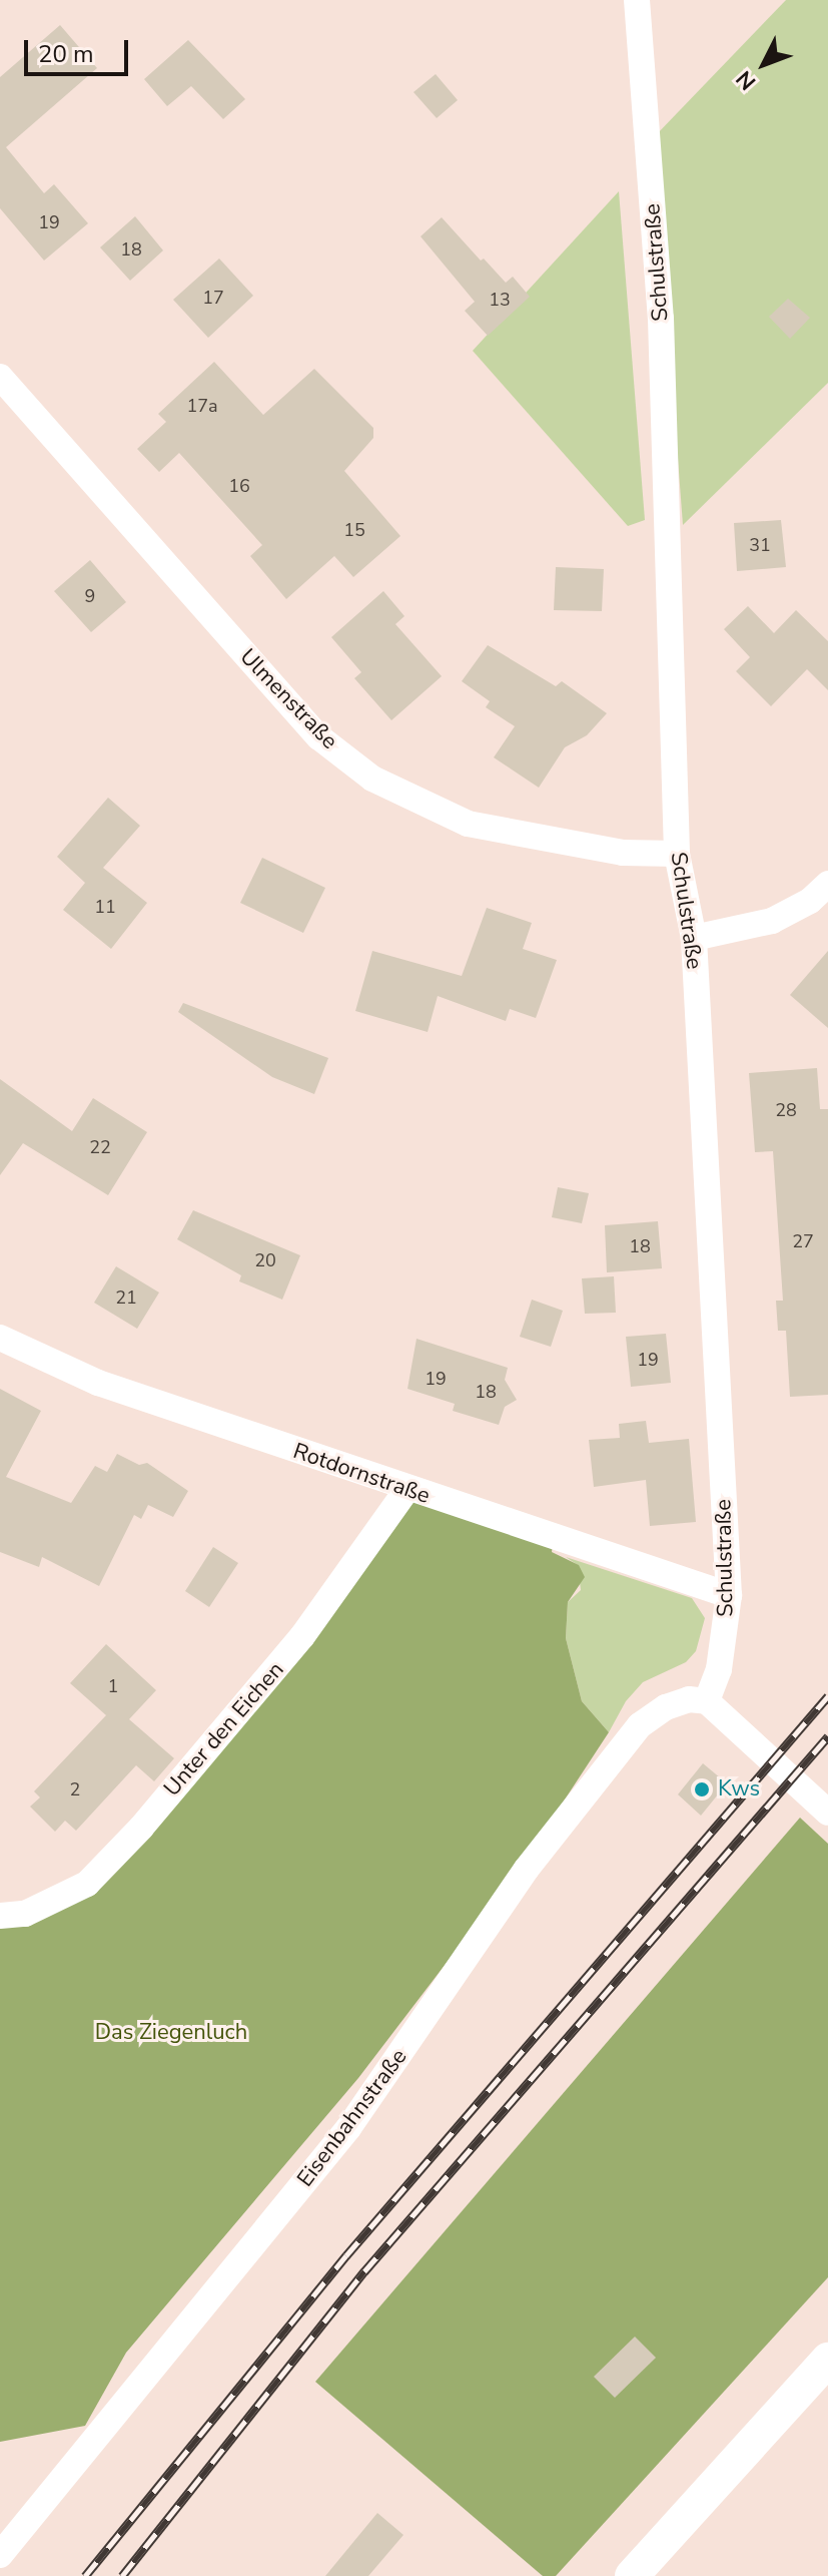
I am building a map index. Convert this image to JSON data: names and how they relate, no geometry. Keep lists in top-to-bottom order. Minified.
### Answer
{"streets":{"street":["Schulstraße","Ulmenstraße","Rotdornstraße","Unter den Eichen","Eisenbahnstraße"]},"crossings":[["Schulstraße","Ulmenstraße"],["Schulstraße","Rotdornstraße"],["Schulstraße","Eisenbahnstraße"],["Rotdornstraße","Unter den Eichen"]],"parks":["Das Ziegenluch"],"places":["Kws"],"house_numbers":["19","18","17","13","17a","16","15","31","9","11","28","22","27","18","20","21","19","19","18","1","2"],"scale_bar":"20 m","north":"bottom left"}
